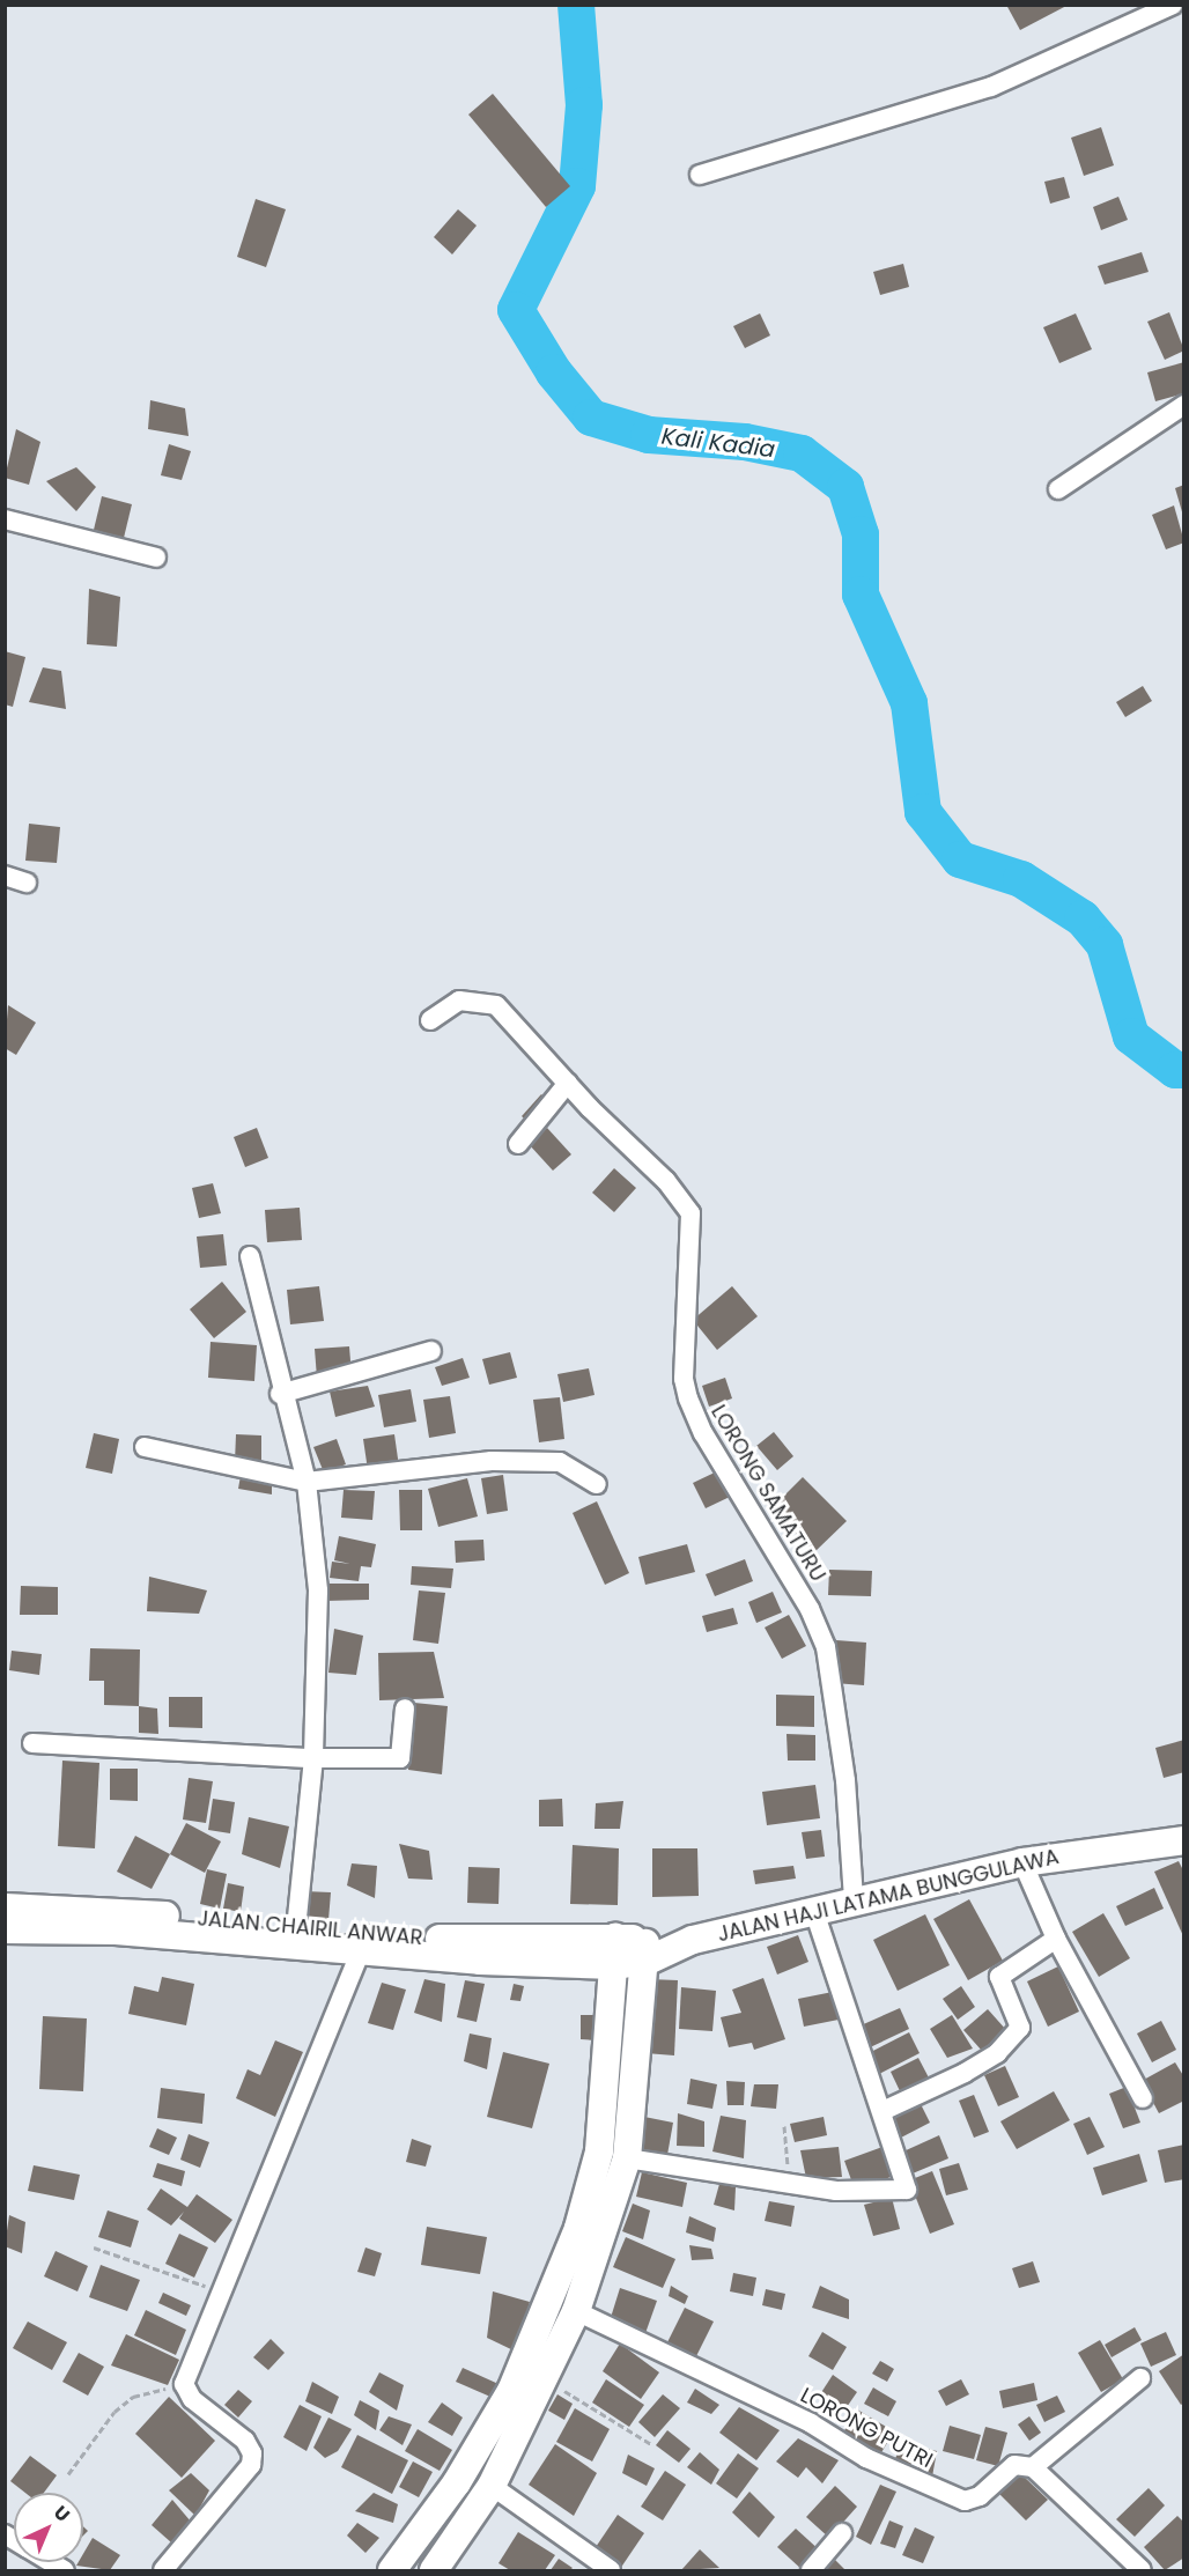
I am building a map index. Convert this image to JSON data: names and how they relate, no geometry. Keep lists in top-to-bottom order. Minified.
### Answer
{"streets":{"main road":["JALAN HAJI LATAMA BUNGGULAWA","JALAN CHAIRIL ANWAR"],"street":["LORONG SAMATURU","LORONG PUTRI"]},"crossings":[["LORONG SAMATURU","JALAN HAJI LATAMA BUNGGULAWA"],["JALAN HAJI LATAMA BUNGGULAWA","JALAN CHAIRIL ANWAR"]],"water":["Kali Kadia"],"north":"top right"}
